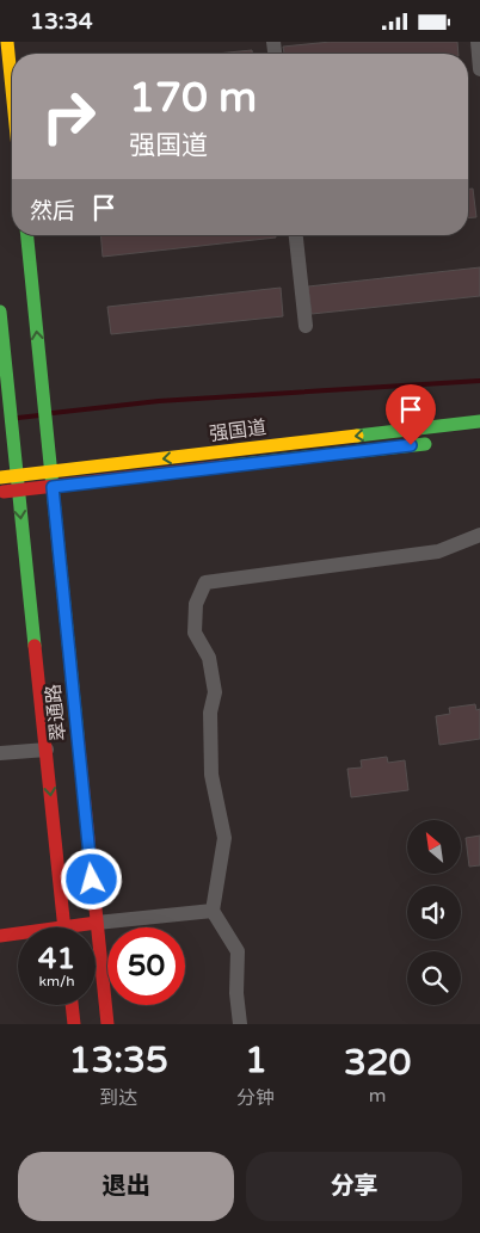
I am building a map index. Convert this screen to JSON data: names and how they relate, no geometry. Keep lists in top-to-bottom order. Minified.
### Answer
{"streets":{"main road":["强国道","翠通路"]},"crossings":[["强国道","翠通路"]],"north":"top left","page":{"status":"13:34","turn":["170 m","强国道"],"then":"然后","speed":"41 km/h","limit":"50","eta":["13:35","到达","1","分钟","320","m"],"buttons":["退出","分享"]}}
